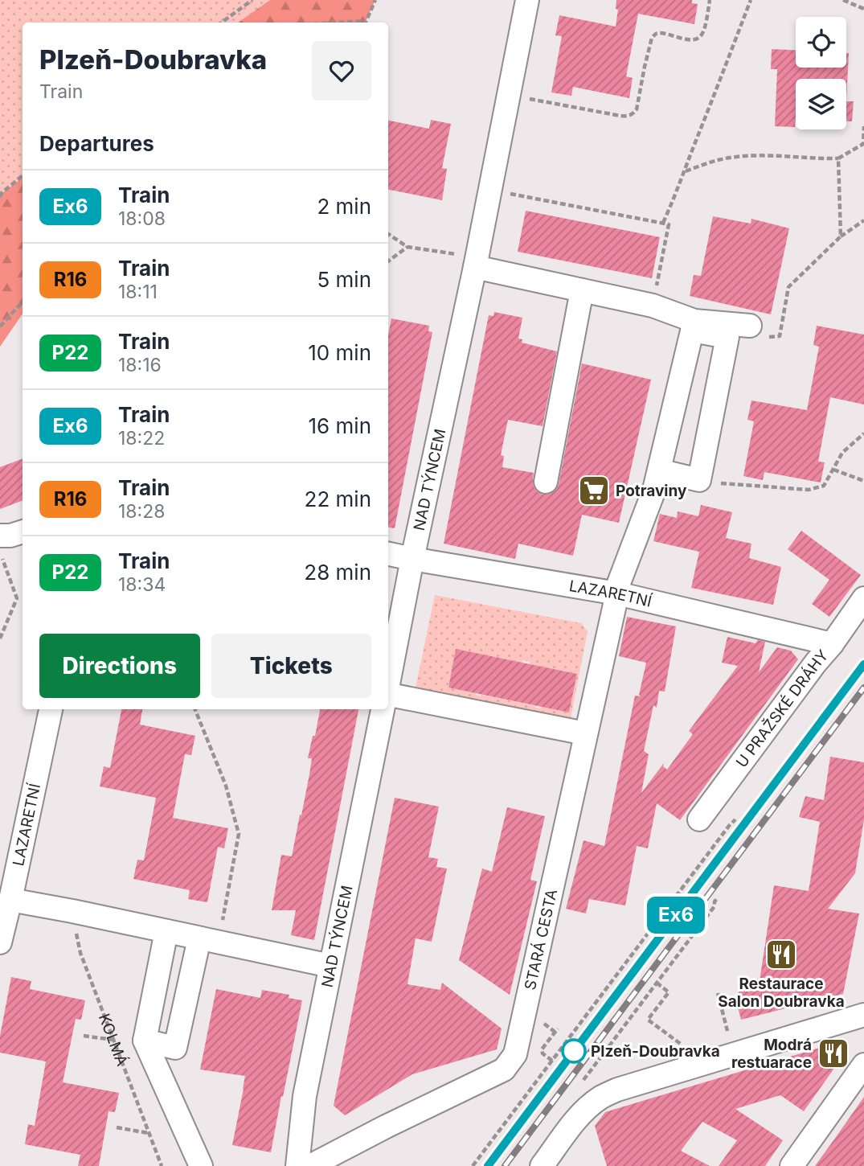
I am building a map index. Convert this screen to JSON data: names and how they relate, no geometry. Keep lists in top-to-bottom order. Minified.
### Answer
{"streets":{"street":["NAD TÝNCEM","LAZARETNÍ","U PRAŽSKÉ DRÁHY","STARÁ CESTA"],"path":["KOLMÁ"]},"crossings":[["NAD TÝNCEM","LAZARETNÍ"],["NAD TÝNCEM","STARÁ CESTA"],["LAZARETNÍ","U PRAŽSKÉ DRÁHY"],["LAZARETNÍ","STARÁ CESTA"]],"places":{"supermarket":["Potraviny"],"restaurant":["Restaurace Salon Doubravka","Modrá restuarace"],"other":["Plzeň-Doubravka"]},"page":{"on_map":"Ex6","heading":[["Plzeň-Doubravka","Train"],"Departures"],"list":[{"mark":"Ex6","name":"Train","note":"18:08","value":"2 min"},{"mark":"R16","name":"Train","note":"18:11","value":"5 min"},{"mark":"P22","name":"Train","note":"18:16","value":"10 min"},{"mark":"Ex6","name":"Train","note":"18:22","value":"16 min"},{"mark":"R16","name":"Train","note":"18:28","value":"22 min"},{"mark":"P22","name":"Train","note":"18:34","value":"28 min"}],"buttons":["Directions","Tickets"]}}
